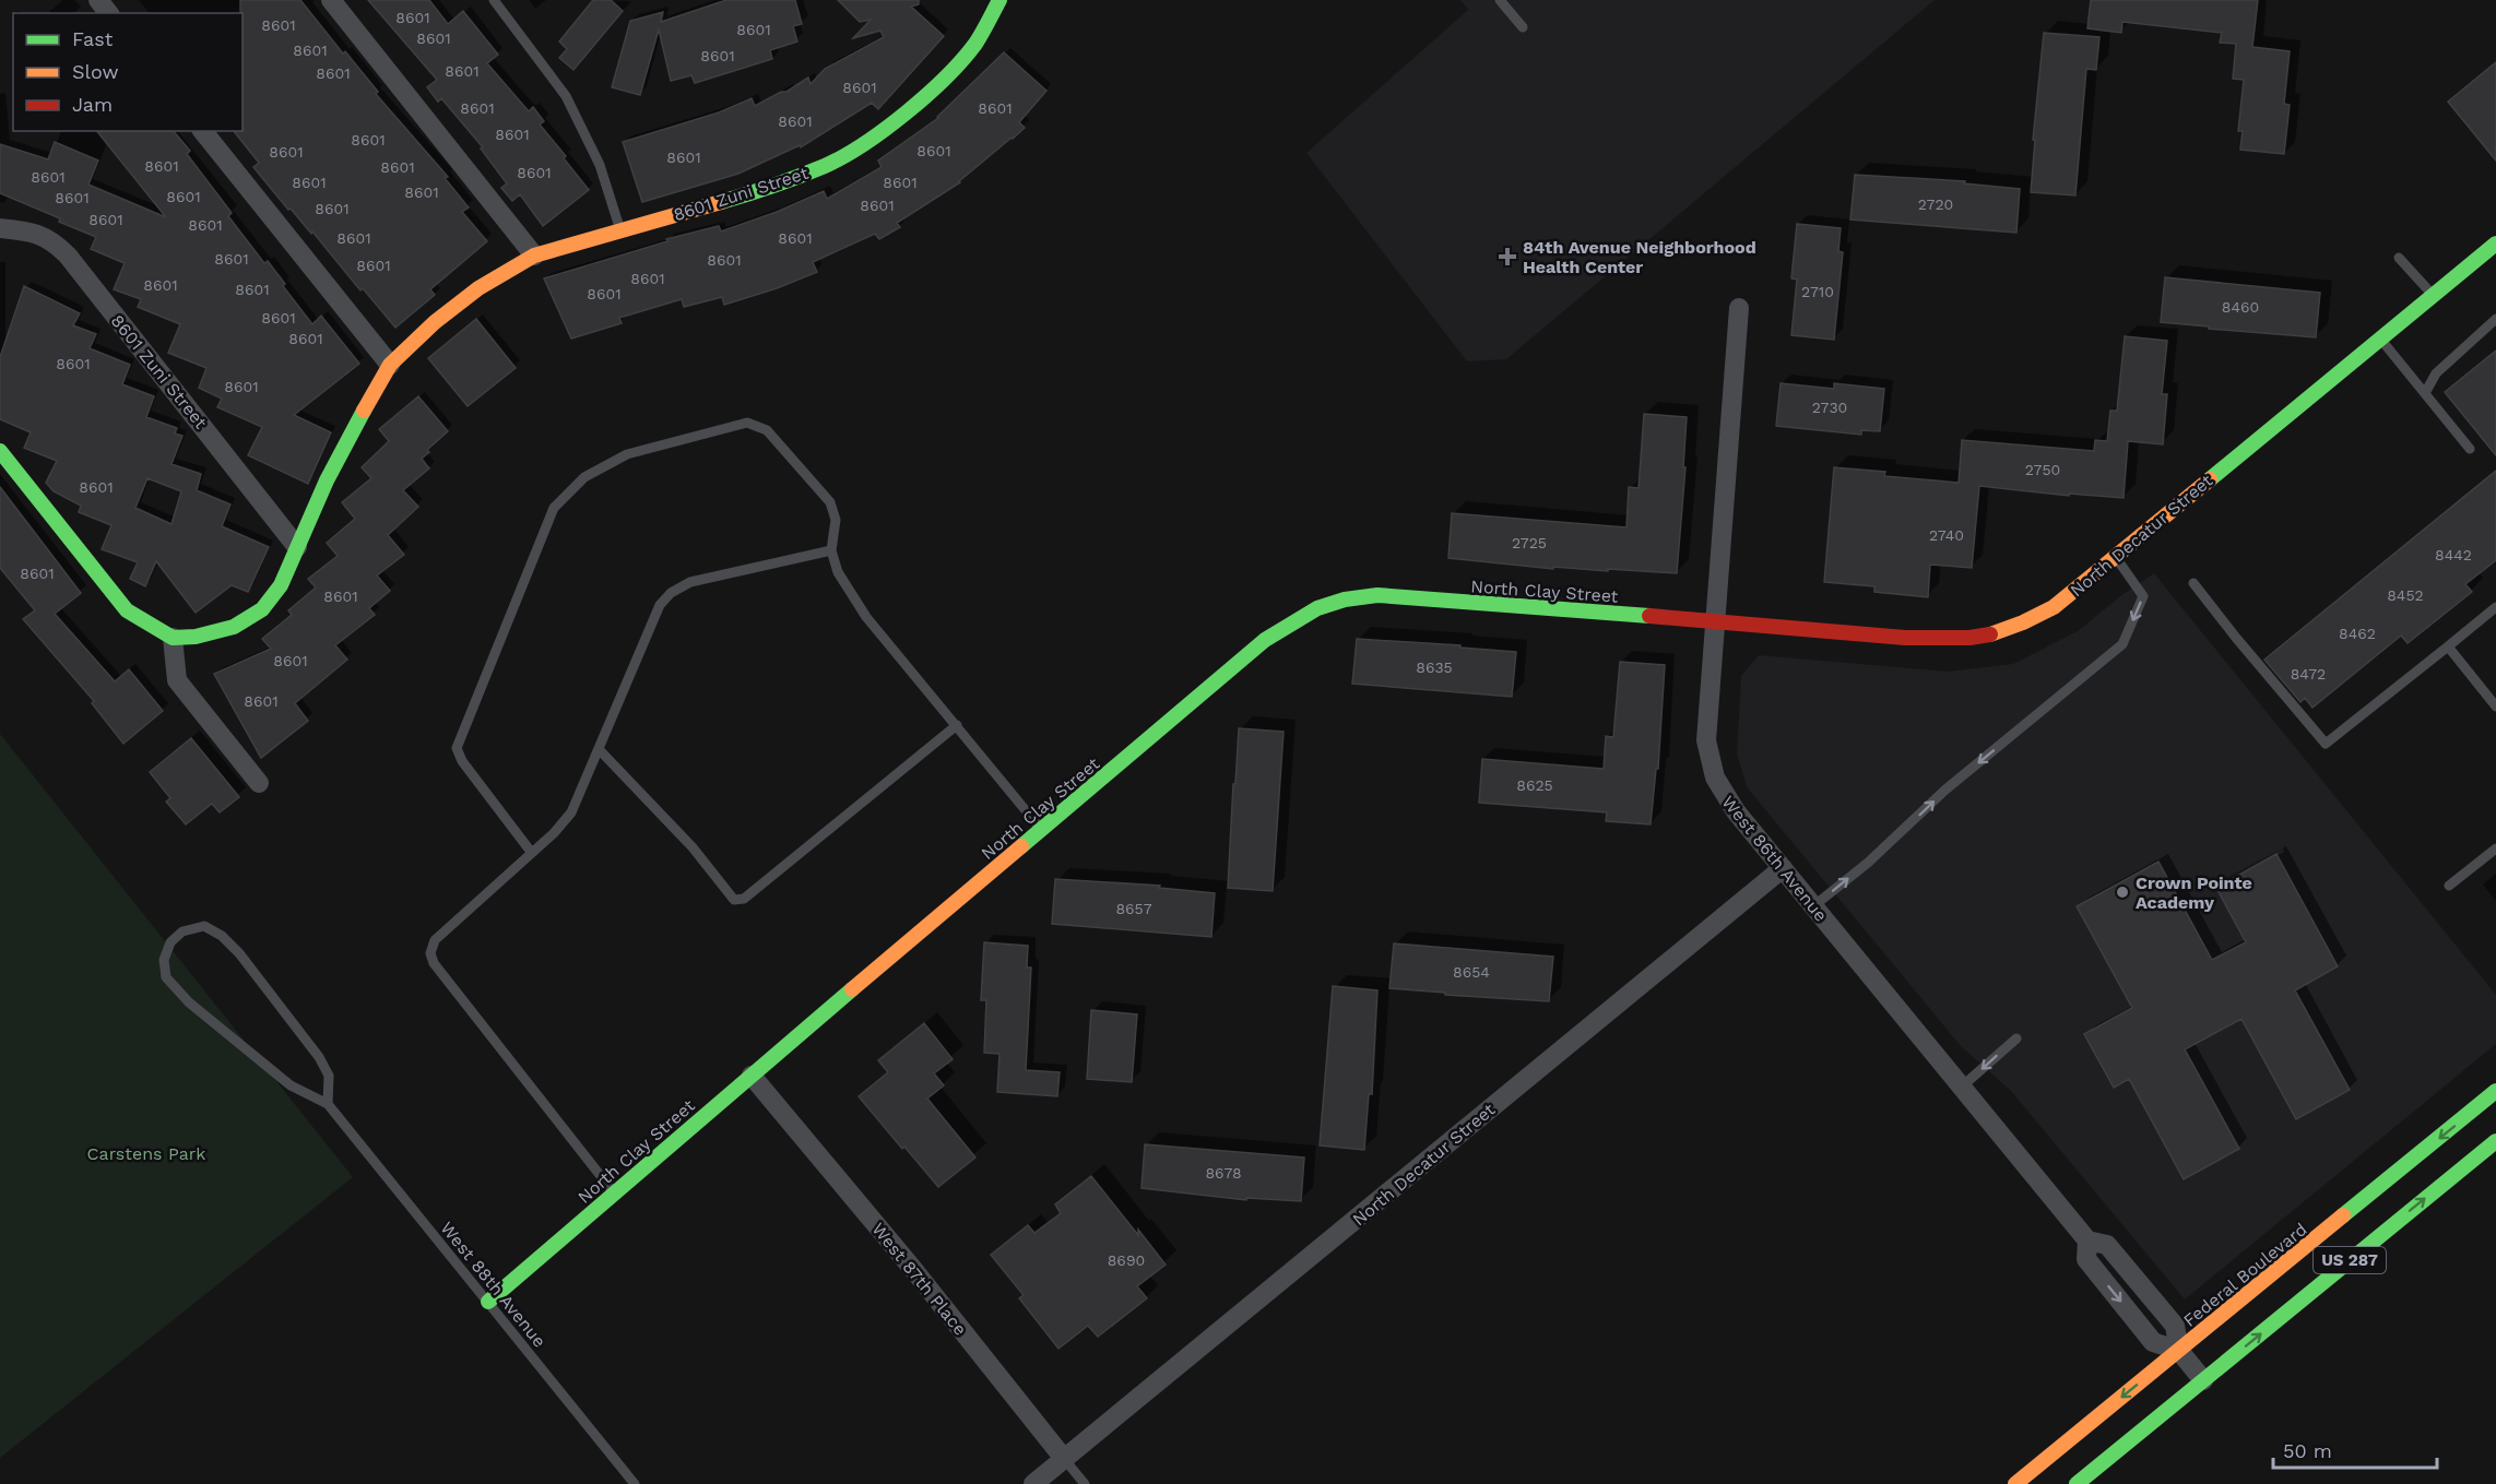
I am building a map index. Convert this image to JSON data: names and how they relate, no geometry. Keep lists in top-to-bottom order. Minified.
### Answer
{"streets":{"street":["8601 Zuni Street","North Decatur Street","North Clay Street","West 86th Avenue","US 287","Federal Boulevard","West 87th Place"],"lane":["West 88th Avenue"]},"crossings":[["North Decatur Street","North Clay Street"],["North Decatur Street","West 86th Avenue"],["North Decatur Street","West 87th Place"],["North Clay Street","West 86th Avenue"],["North Clay Street","West 87th Place"],["North Clay Street","West 88th Avenue"],["West 86th Avenue","US 287"],["West 86th Avenue","Federal Boulevard"]],"parks":["Carstens Park"],"places":{"health":["84th Avenue Neighborhood Health Center"],"other":["Crown Pointe Academy"]},"house_numbers":["8601","8601","8601","8601","8601","8601","8601","8601","8601","8601","8601","8601","8601","8601","8601","8601","8601","8601","8601","8601","8601","8601","8601","8601","8601","8601","2720","8601","8601","8601","8601","8601","8601","8601","8601","8601","8601","8601","8601","2710","8601","8460","8601","8601","8601","8601","2730","2750","8601","2740","2725","8442","8601","8452","8601","8462","8601","8635","8472","8601","8625","8657","8654","8678","8690"],"legend":["Fast","Slow","Jam"],"scale_bar":"50 m"}
